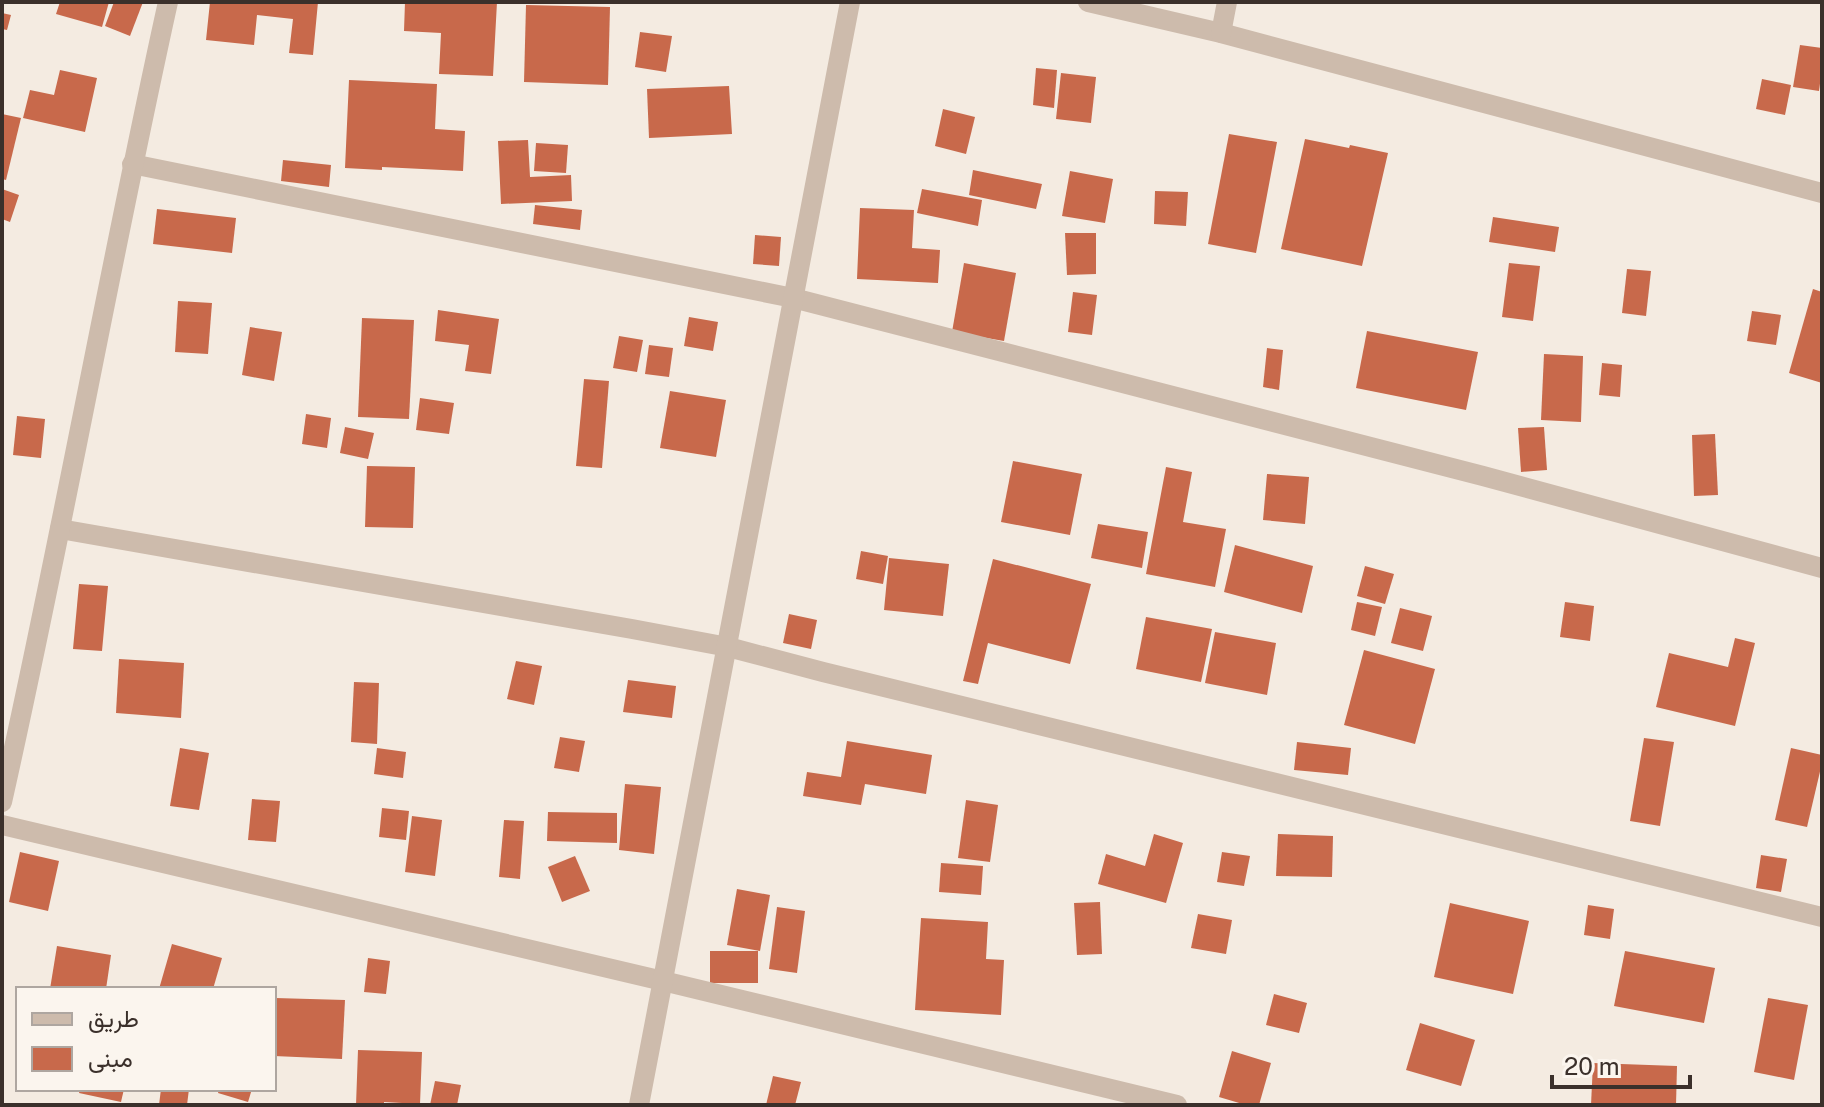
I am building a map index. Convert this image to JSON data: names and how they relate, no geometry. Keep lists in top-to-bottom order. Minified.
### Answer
{"legend":["طريق","مبنى"],"scale_bar":"20 m"}
